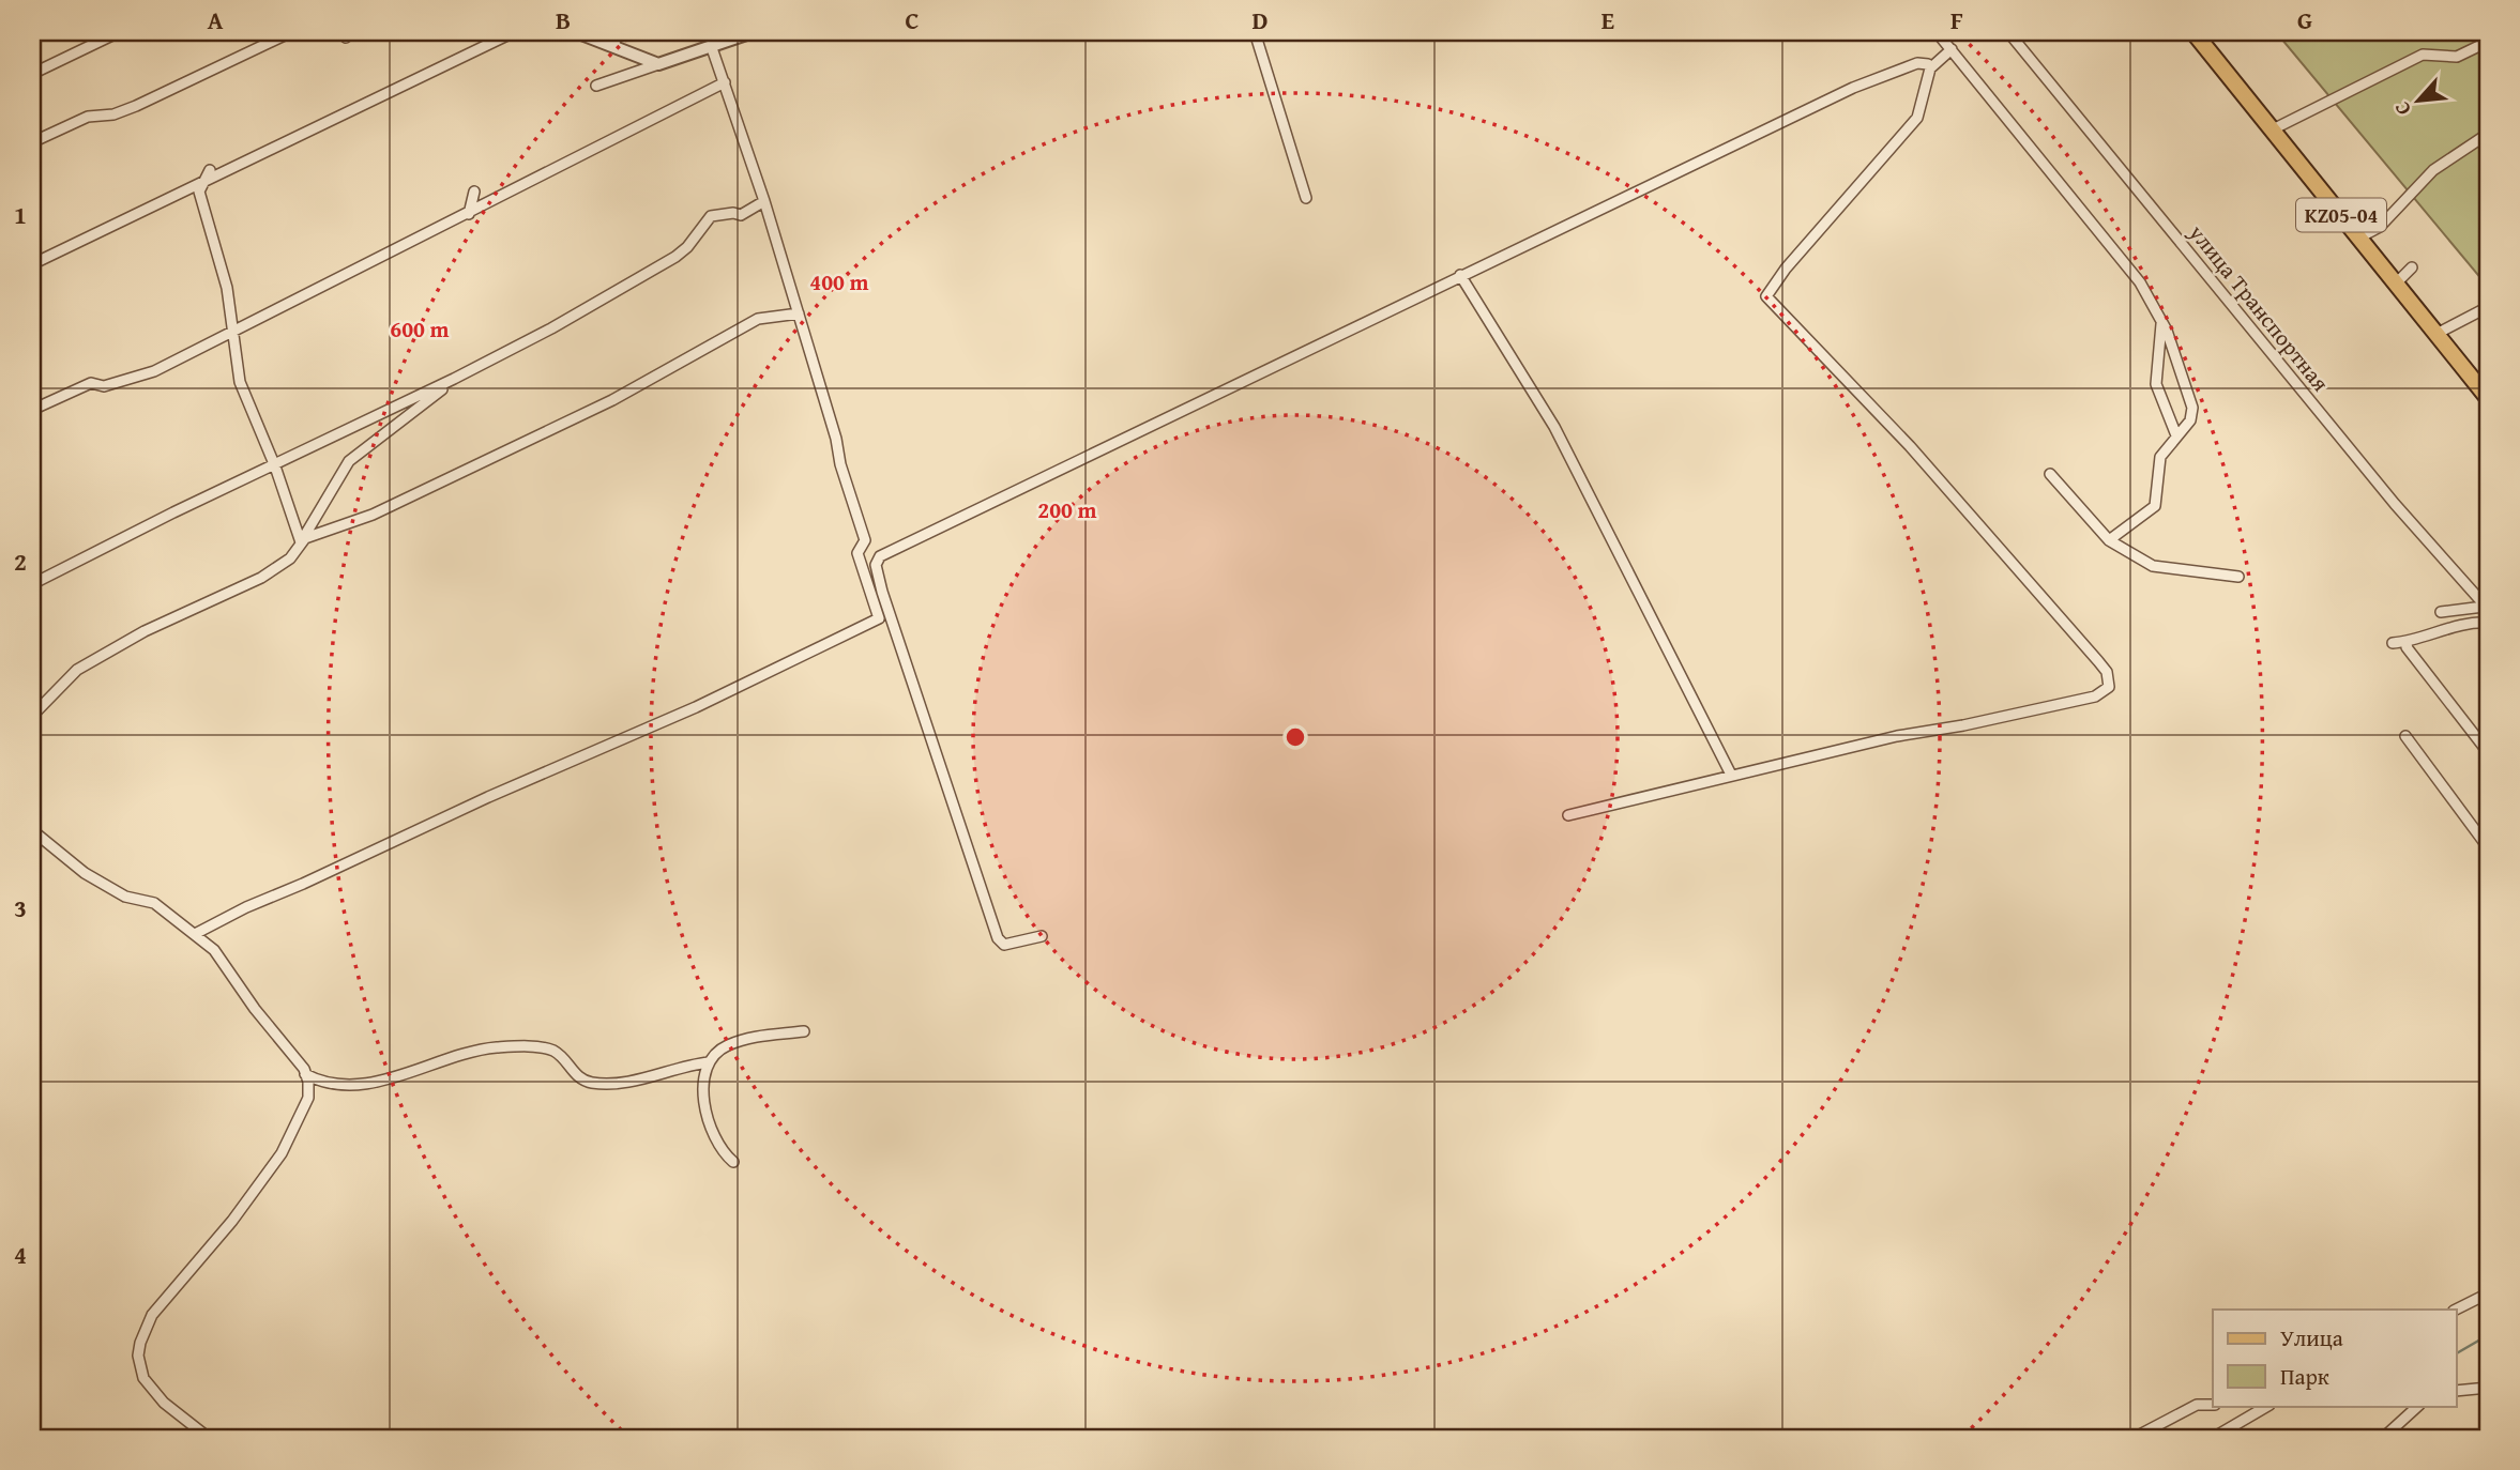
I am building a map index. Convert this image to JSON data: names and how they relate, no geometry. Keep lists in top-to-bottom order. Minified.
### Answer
{"streets":{"main road":["KZ05-04"],"street":["улица Транспортная"]},"legend":["Улица","Парк"],"north":"bottom left","grid":{"columns":["A","B","C","D","E","F","G"],"rows":["1","2","3","4"]},"rings":["400 m","600 m","200 m"]}
